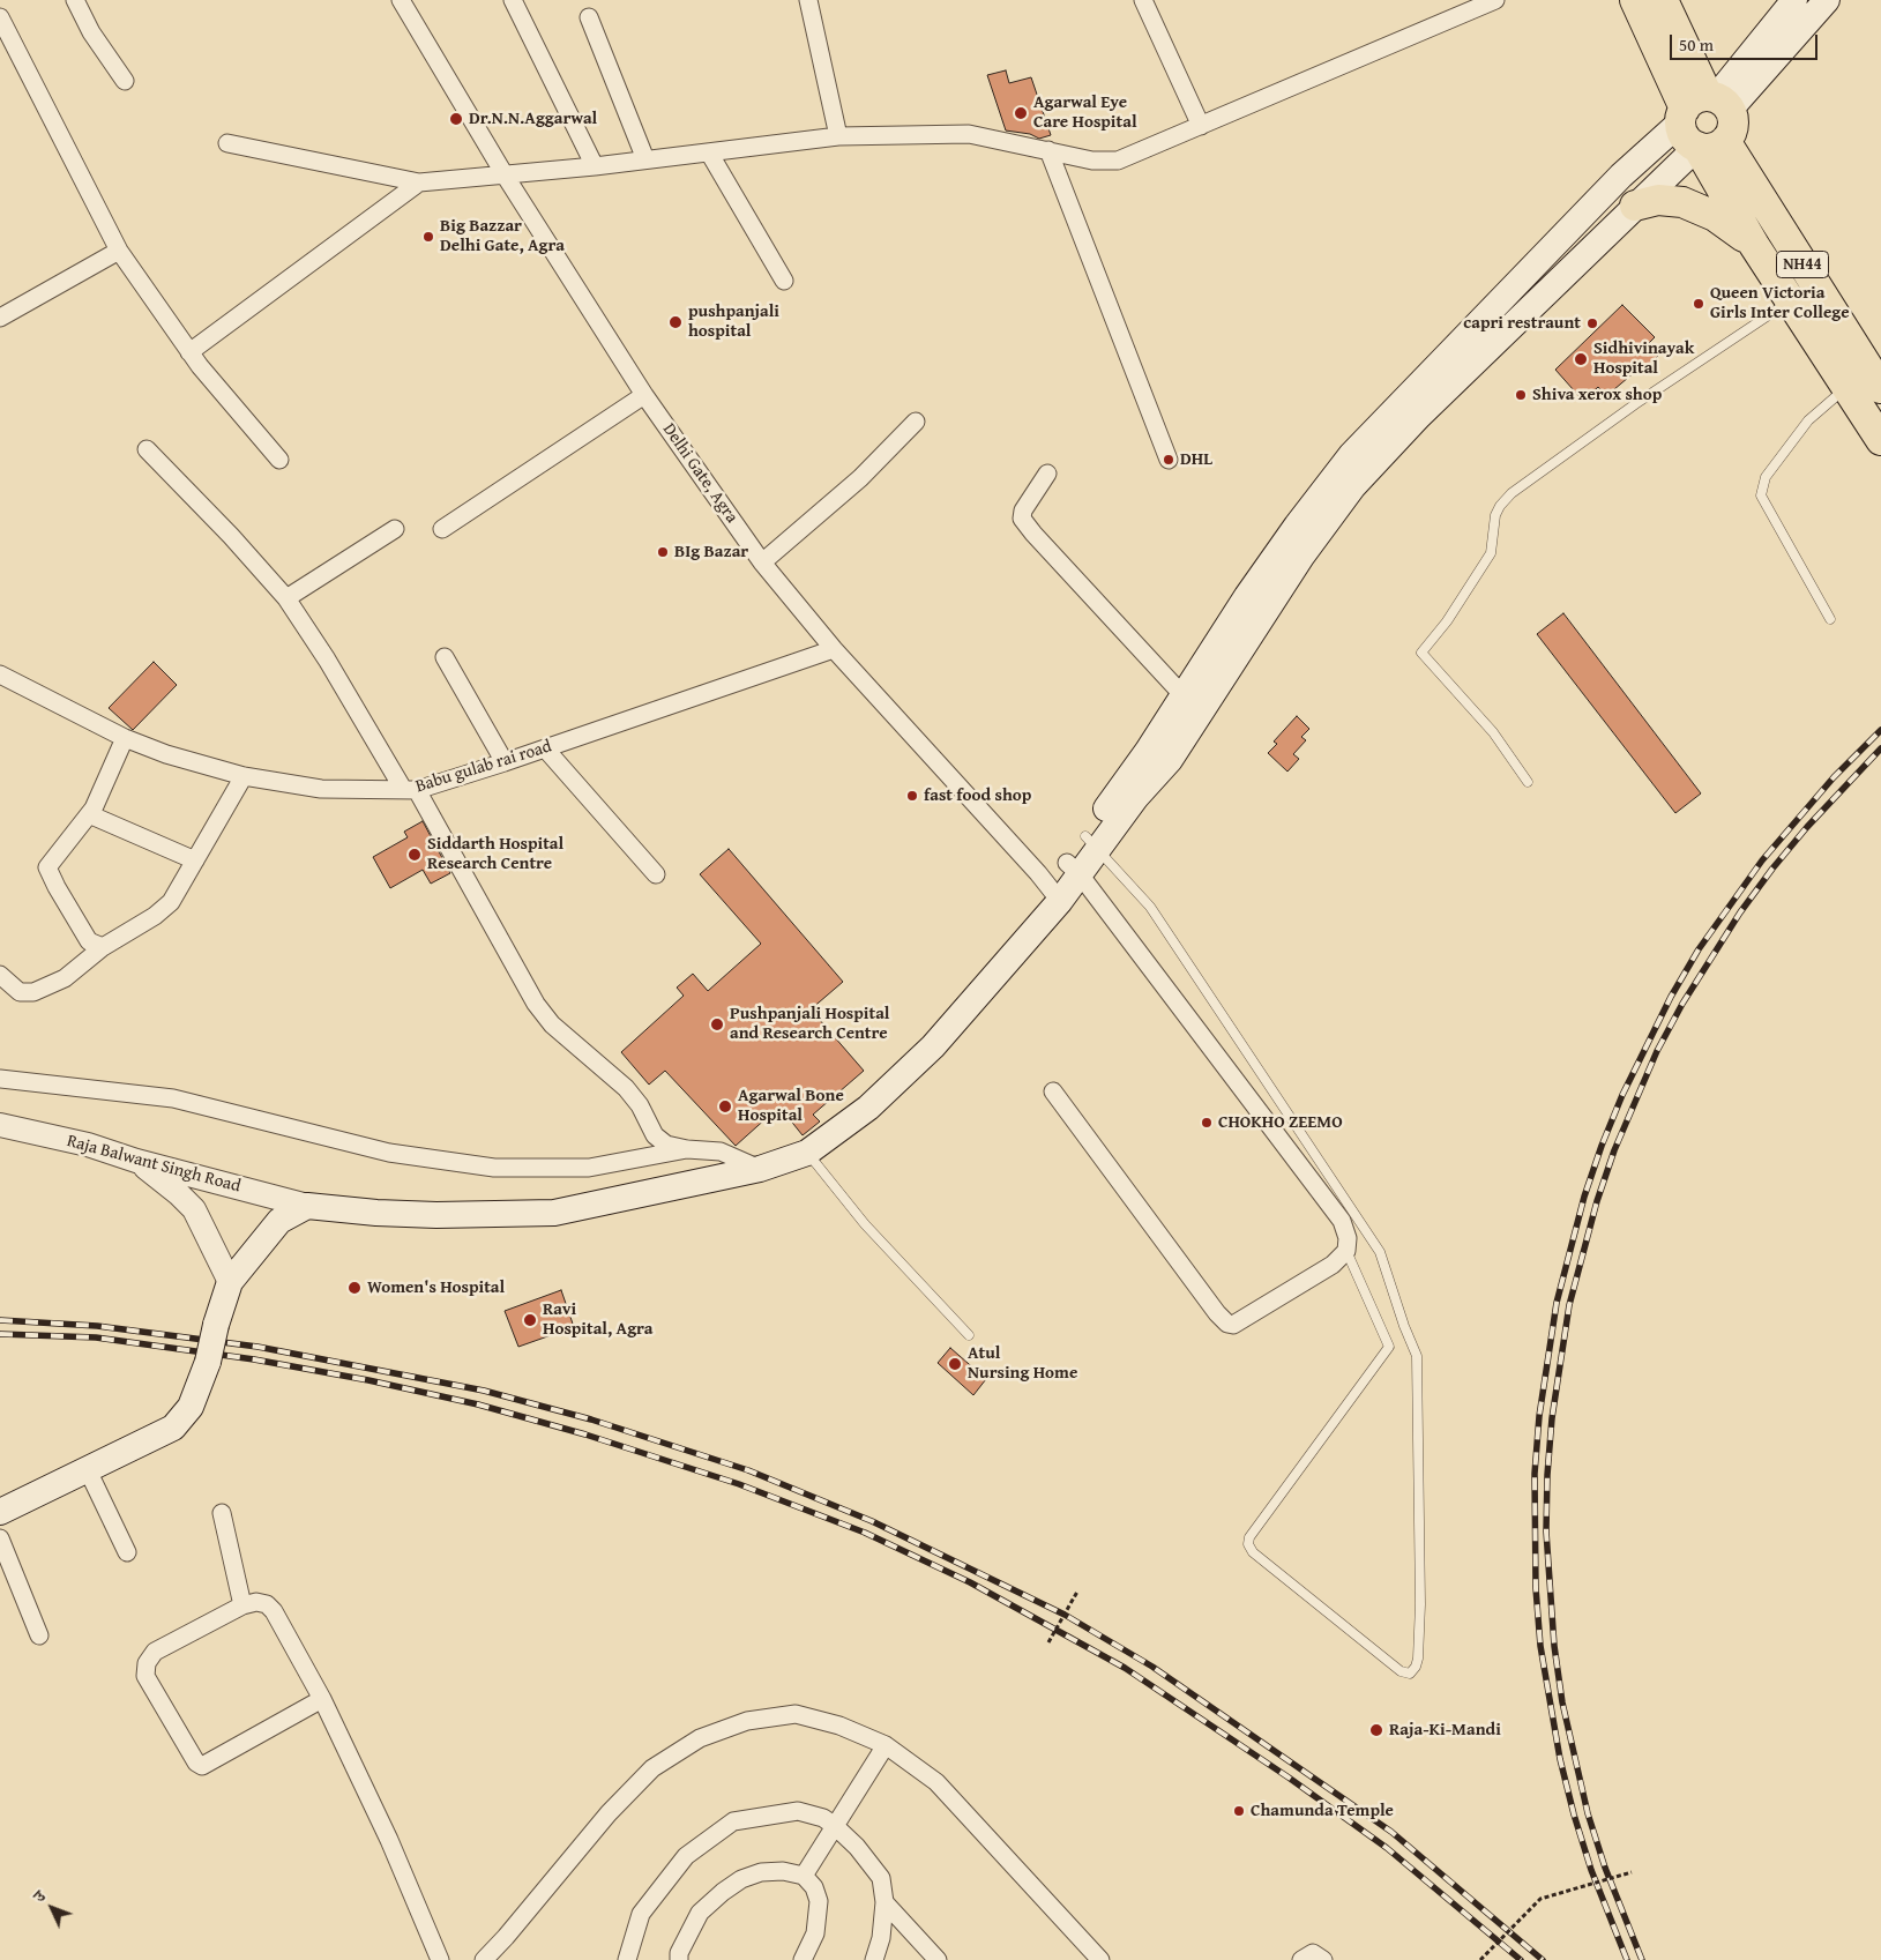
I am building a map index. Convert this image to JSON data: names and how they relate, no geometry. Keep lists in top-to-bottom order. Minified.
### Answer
{"streets":{"highway":["NH44"],"street":["Delhi Gate, Agra","Babu gulab rai road","Raja Balwant Singh Road"]},"crossings":[["Delhi Gate, Agra","Babu gulab rai road"]],"places":["Agarwal Eye Care Hospital","Dr.N.N.Aggarwal","Big Bazzar Delhi Gate, Agra","Queen Victoria Girls Inter College","pushpanjali hospital","capri restraunt","Sidhivinayak Hospital","Shiva xerox shop","DHL","BIg Bazar","fast food shop","Siddarth Hospital Research Centre","Pushpanjali Hospital and Research Centre","Agarwal Bone Hospital","CHOKHO ZEEMO","Women's Hospital","Ravi Hospital, Agra","Atul Nursing Home","Raja-Ki-Mandi","Chamunda Temple"],"scale_bar":"50 m","north":"top left"}
